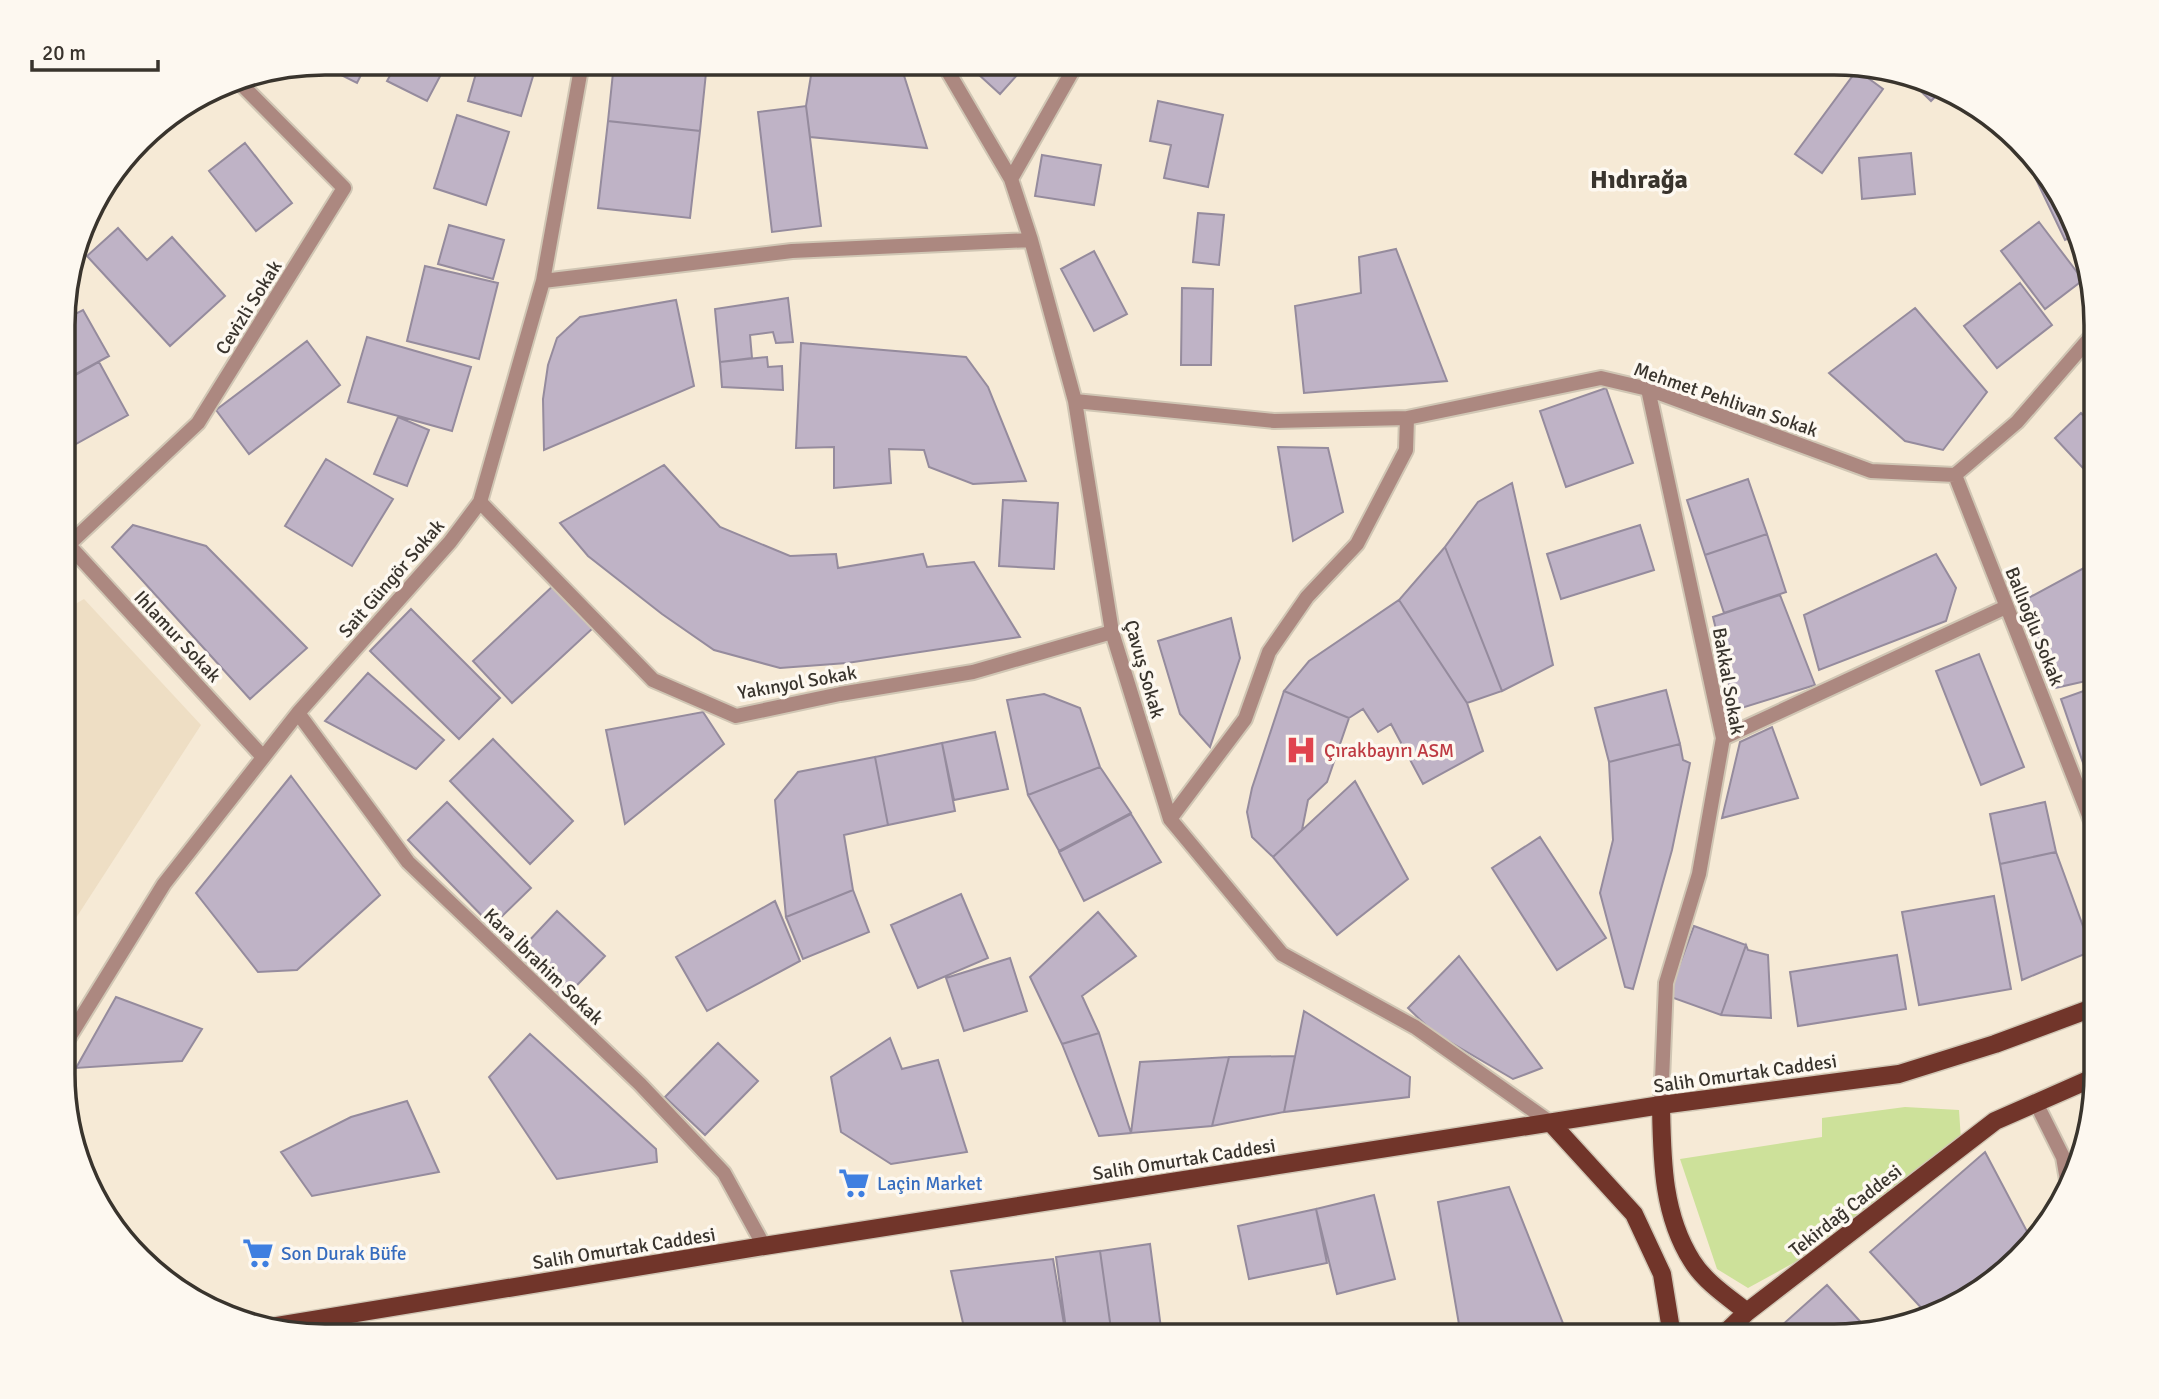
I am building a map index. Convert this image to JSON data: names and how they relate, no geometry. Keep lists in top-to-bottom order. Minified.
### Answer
{"streets":{"main road":["Salih Omurtak Caddesi","Tekirdağ Caddesi"],"street":["Cevizli Sokak","Mehmet Pehlivan Sokak","Sait Güngör Sokak","Ballıoğlu Sokak","Ihlamur Sokak","Çavuş Sokak","Bakkal Sokak","Yakınyol Sokak","Kara İbrahim Sokak"]},"crossings":[["Mehmet Pehlivan Sokak","Ballıoğlu Sokak"],["Mehmet Pehlivan Sokak","Çavuş Sokak"],["Mehmet Pehlivan Sokak","Bakkal Sokak"],["Sait Güngör Sokak","Ihlamur Sokak"],["Sait Güngör Sokak","Yakınyol Sokak"],["Sait Güngör Sokak","Kara İbrahim Sokak"],["Çavuş Sokak","Yakınyol Sokak"],["Çavuş Sokak","Salih Omurtak Caddesi"],["Bakkal Sokak","Salih Omurtak Caddesi"],["Kara İbrahim Sokak","Salih Omurtak Caddesi"]],"districts":["Hıdırağa"],"places":{"hospital":["Çırakbayırı ASM"],"supermarket":["Laçin Market","Son Durak Büfe"]},"scale_bar":"20 m"}
